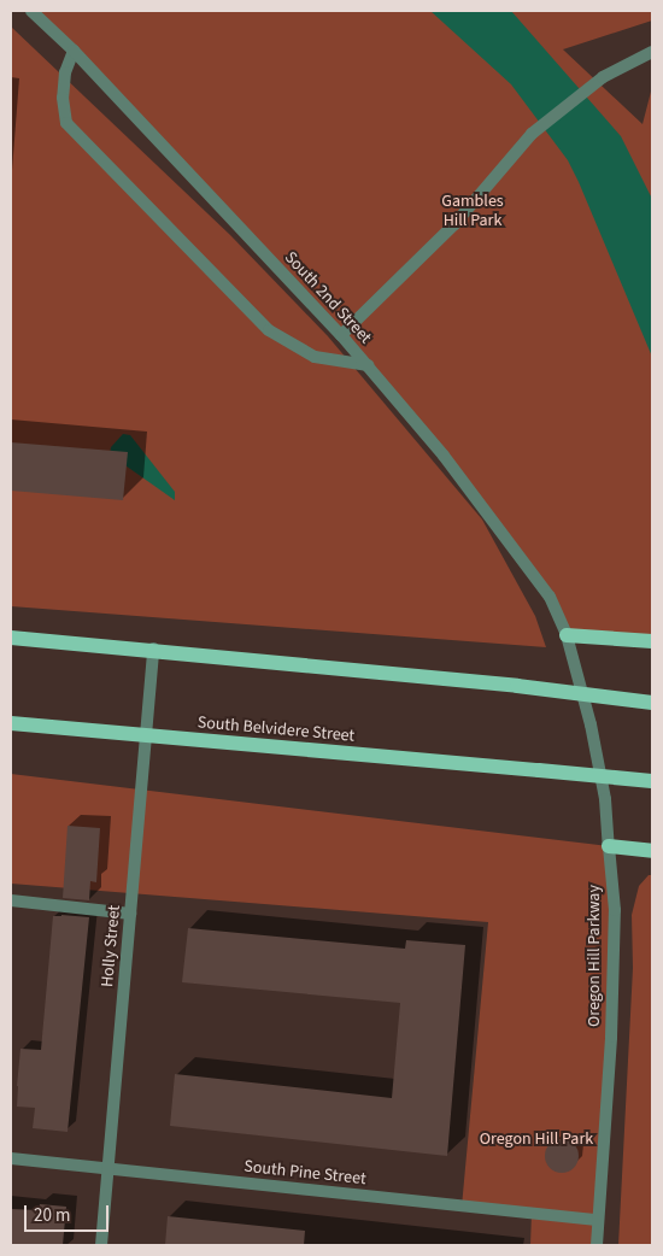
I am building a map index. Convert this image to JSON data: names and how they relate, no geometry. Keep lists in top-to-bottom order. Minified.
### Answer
{"streets":{"main road":["South Belvidere Street"],"street":["South 2nd Street","Holly Street","Oregon Hill Parkway","South Pine Street"]},"crossings":[["South 2nd Street","Oregon Hill Parkway"],["South Belvidere Street","Holly Street"],["Holly Street","South Pine Street"],["Oregon Hill Parkway","South Pine Street"]],"parks":["Gambles Hill Park","Oregon Hill Park"],"scale_bar":"20 m"}
